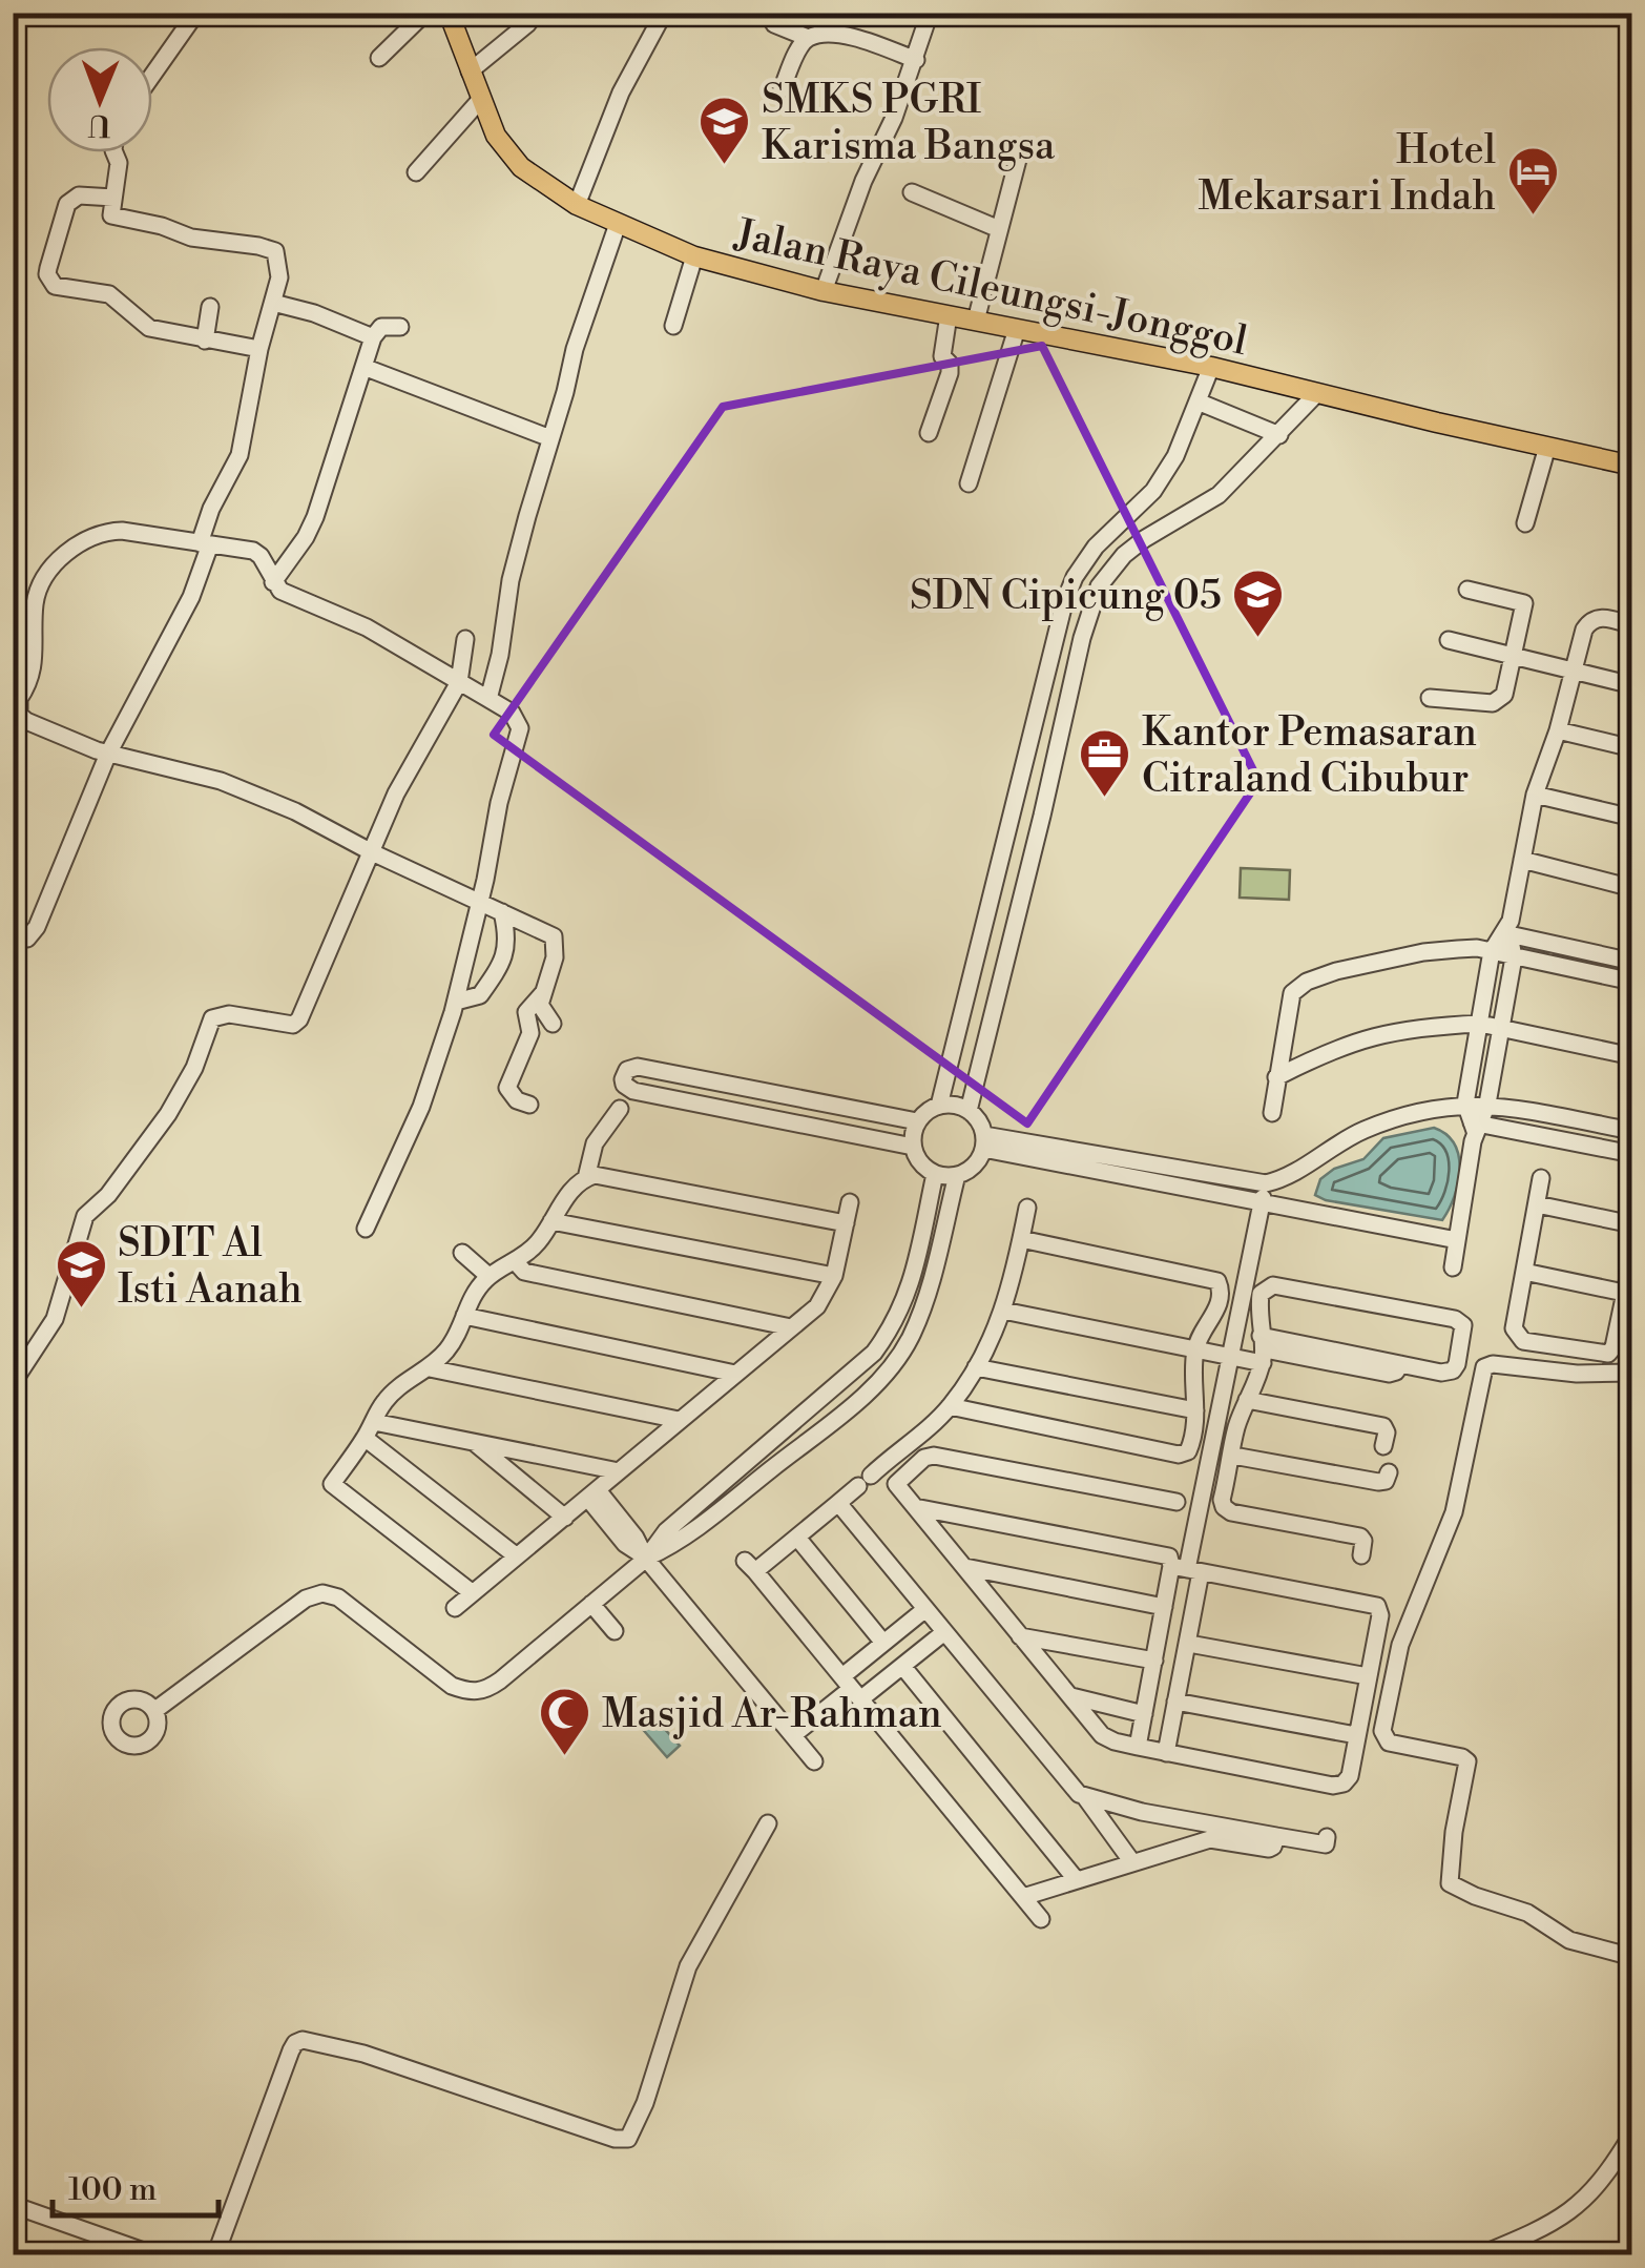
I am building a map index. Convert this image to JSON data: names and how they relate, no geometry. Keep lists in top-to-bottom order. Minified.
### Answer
{"streets":{"main road":["Jalan Raya Cileungsi-Jonggol"]},"places":{"school or university":["SMKS PGRI Karisma Bangsa","SDN Cipicung 05","SDIT Al Isti Aanah"],"hotel":["Hotel Mekarsari Indah"],"office":["Kantor Pemasaran Citraland Cibubur"],"mosque":["Masjid Ar-Rahman"]},"scale_bar":"100 m","north":"bottom"}
